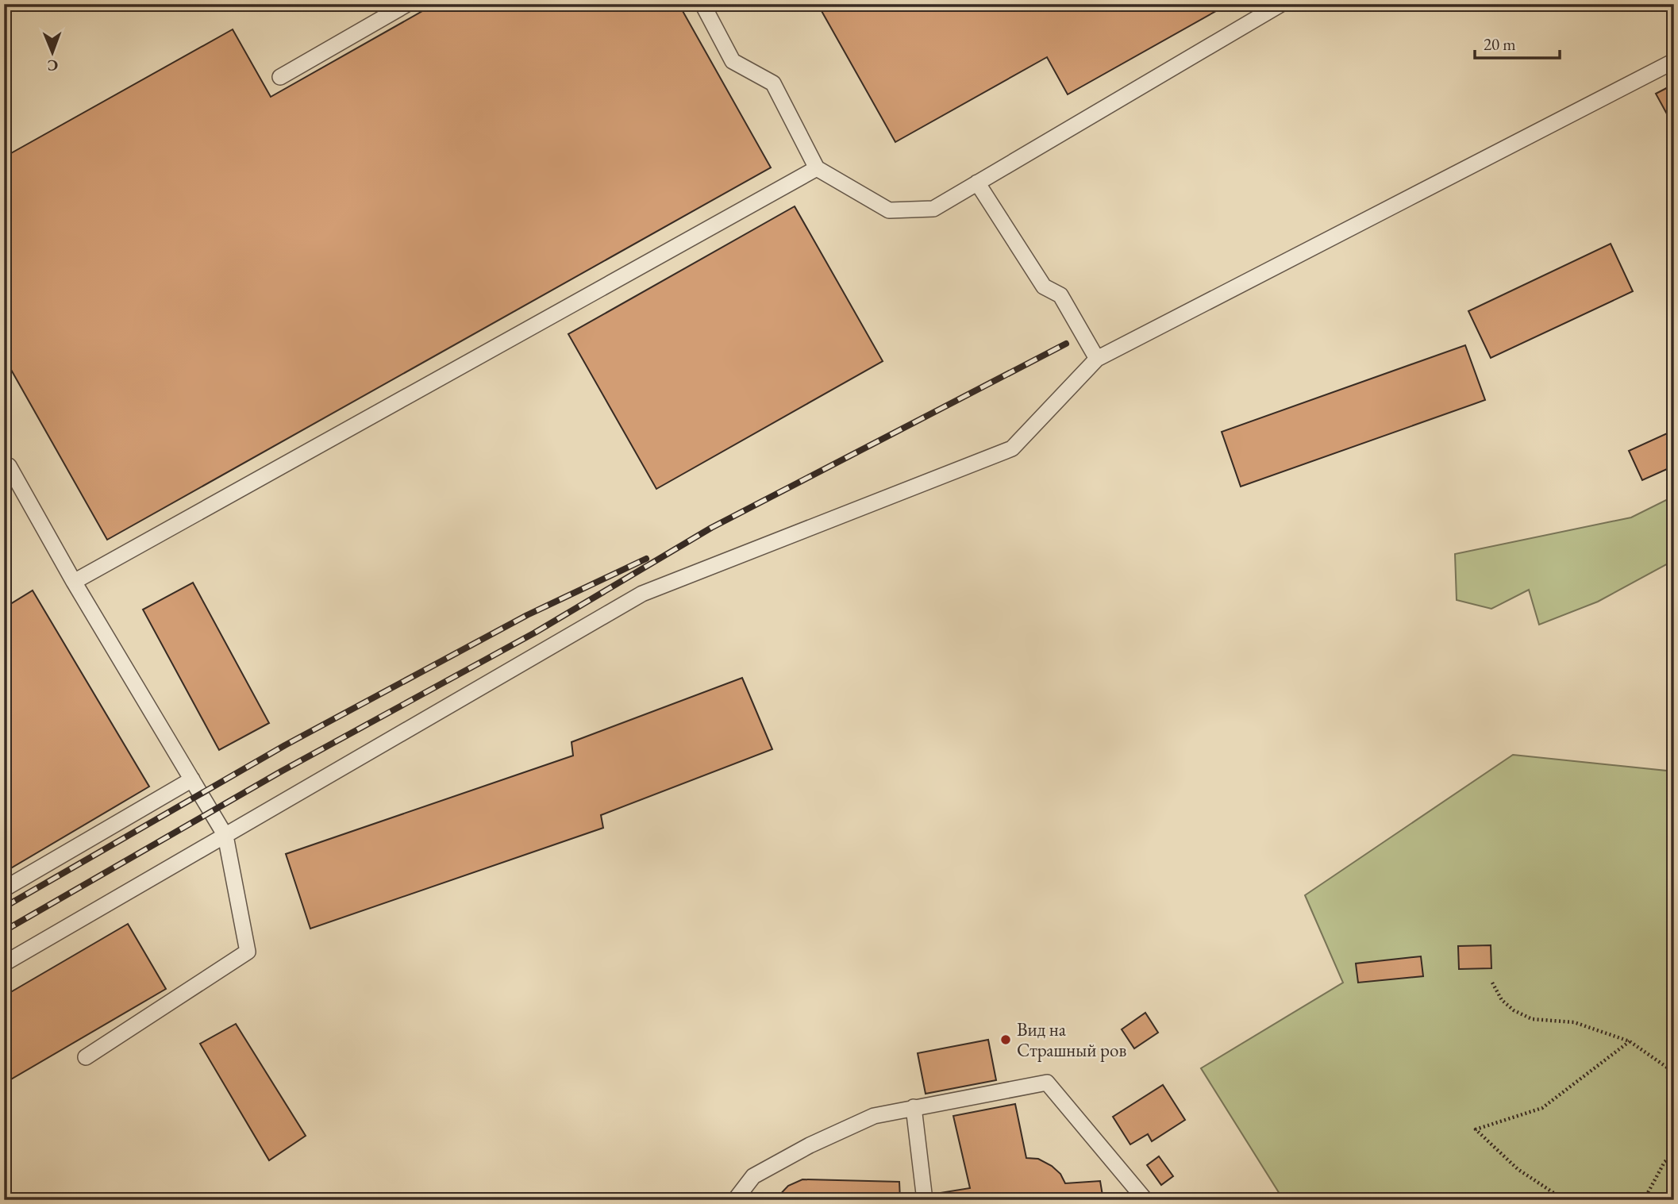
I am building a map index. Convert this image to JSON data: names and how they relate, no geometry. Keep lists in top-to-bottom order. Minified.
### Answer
{"places":["Вид на Страшный ров"],"scale_bar":"20 m","north":"bottom"}
